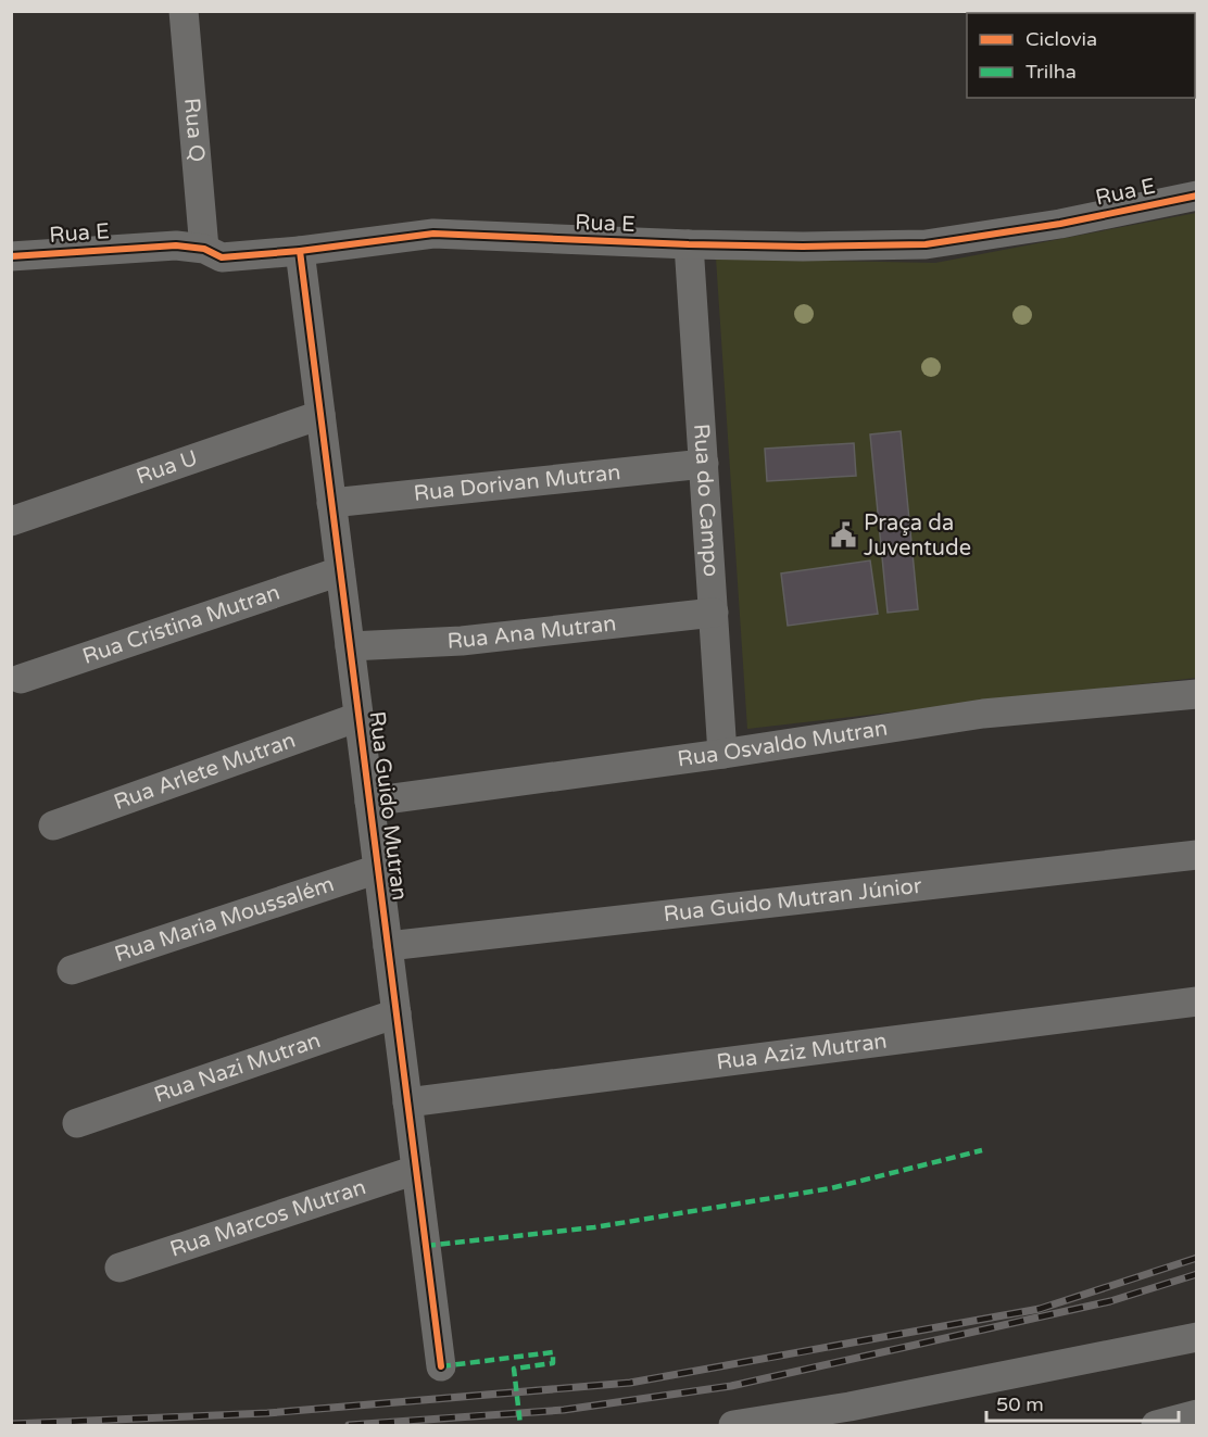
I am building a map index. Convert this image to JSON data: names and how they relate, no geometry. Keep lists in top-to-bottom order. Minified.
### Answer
{"streets":{"street":["Rua Q","Rua E","Rua U","Rua Dorivan Mutran","Rua do Campo","Rua Cristina Mutran","Rua Ana Mutran","Rua Osvaldo Mutran","Rua Arlete Mutran","Rua Guido Mutran","Rua Guido Mutran Júnior","Rua Maria Moussalém","Rua Aziz Mutran","Rua Nazi Mutran","Rua Marcos Mutran"]},"crossings":[["Rua Q","Rua E"],["Rua E","Rua do Campo"],["Rua E","Rua Guido Mutran"],["Rua U","Rua Guido Mutran"],["Rua Dorivan Mutran","Rua do Campo"],["Rua Dorivan Mutran","Rua Guido Mutran"],["Rua do Campo","Rua Ana Mutran"],["Rua do Campo","Rua Osvaldo Mutran"],["Rua Cristina Mutran","Rua Guido Mutran"],["Rua Ana Mutran","Rua Guido Mutran"],["Rua Osvaldo Mutran","Rua Guido Mutran"],["Rua Arlete Mutran","Rua Guido Mutran"],["Rua Guido Mutran","Rua Guido Mutran Júnior"],["Rua Guido Mutran","Rua Maria Moussalém"],["Rua Guido Mutran","Rua Aziz Mutran"],["Rua Guido Mutran","Rua Nazi Mutran"],["Rua Guido Mutran","Rua Marcos Mutran"]],"places":{"public building":["Praça da Juventude"]},"legend":["Ciclovia","Trilha"],"scale_bar":"50 m"}
